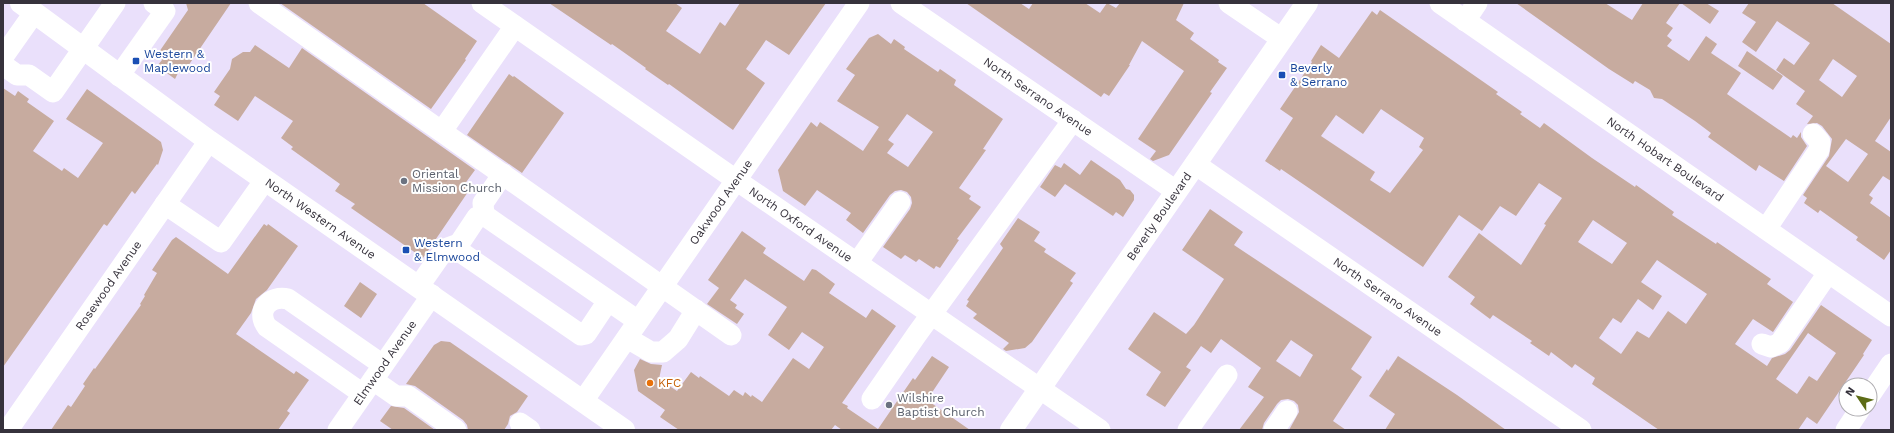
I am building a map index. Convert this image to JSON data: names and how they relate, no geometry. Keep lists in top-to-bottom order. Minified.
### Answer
{"streets":{"main road":["Beverly Boulevard","North Western Avenue"],"street":["North Serrano Avenue","North Hobart Boulevard","Oakwood Avenue","North Oxford Avenue","Rosewood Avenue","Elmwood Avenue"]},"crossings":[["North Serrano Avenue","Beverly Boulevard"],["Oakwood Avenue","North Western Avenue"],["Oakwood Avenue","North Oxford Avenue"],["Beverly Boulevard","North Oxford Avenue"],["North Western Avenue","Rosewood Avenue"],["North Western Avenue","Elmwood Avenue"]],"places":{"transit":["Western & Maplewood","Beverly & Serrano","Western & Elmwood"],"other":["Oriental Mission Church","KFC","Wilshire Baptist Church"]},"north":"top left"}
